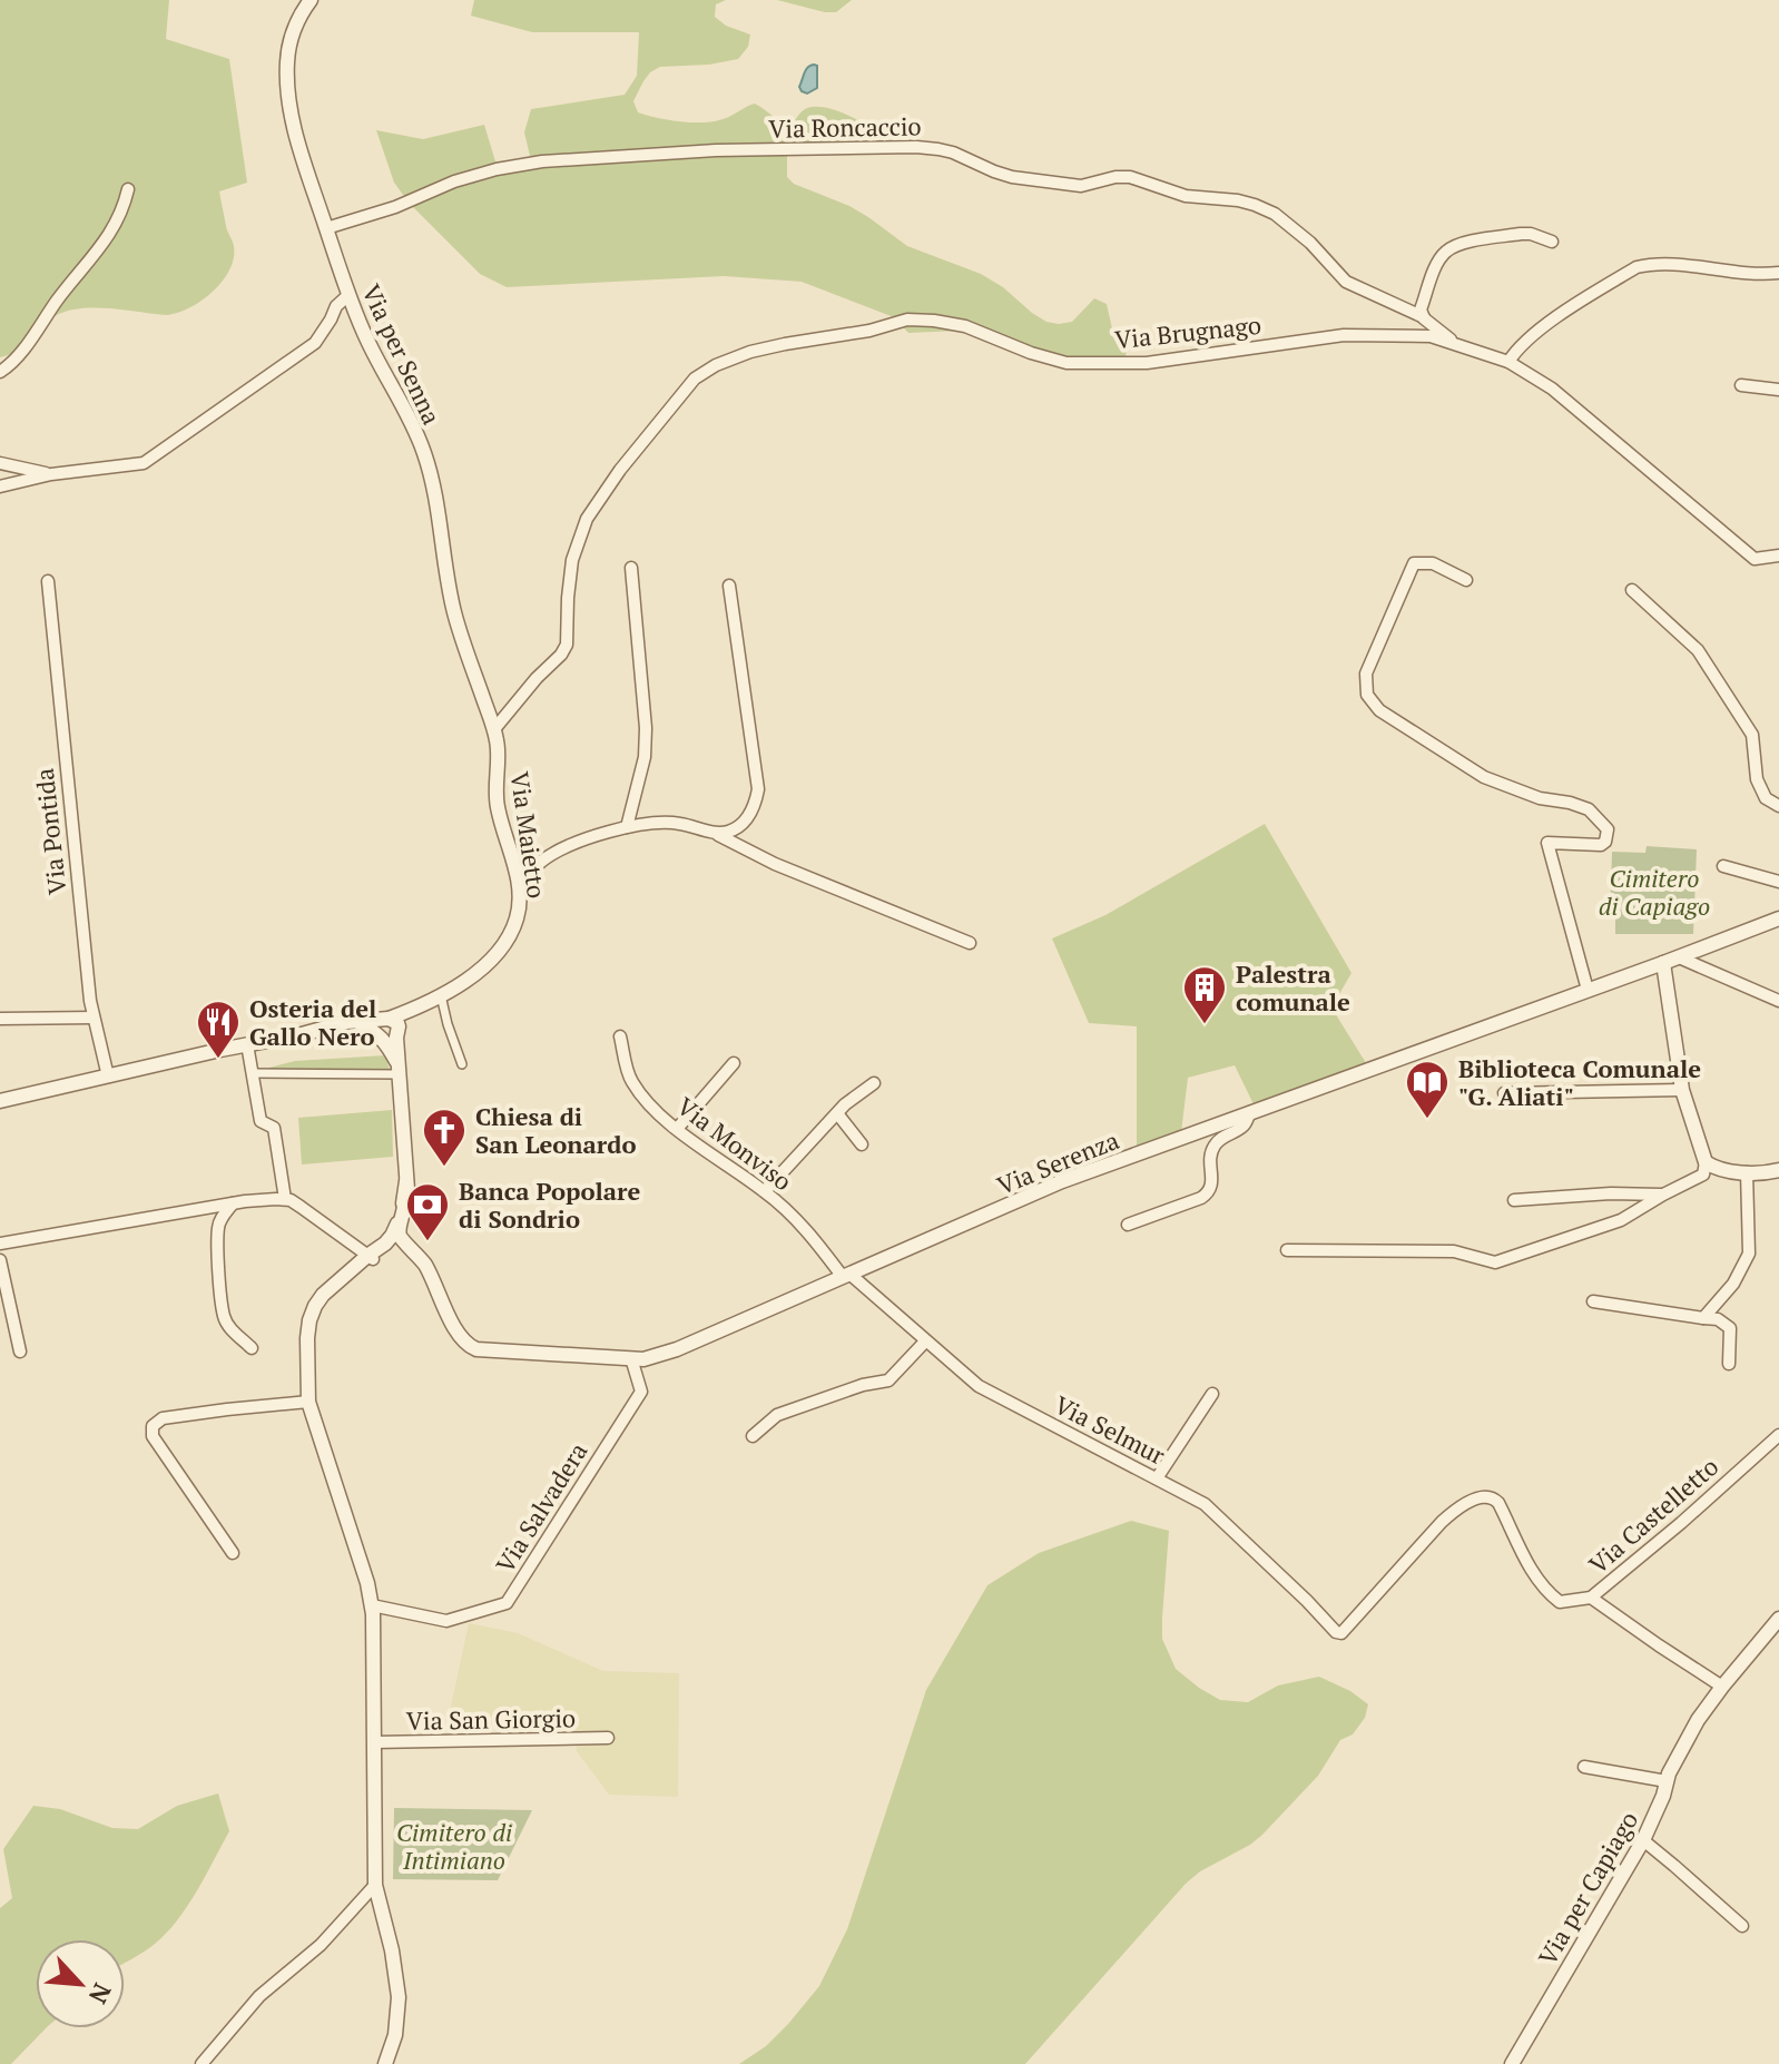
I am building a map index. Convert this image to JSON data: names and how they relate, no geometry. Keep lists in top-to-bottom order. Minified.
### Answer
{"streets":{"street":["Via Roncaccio","Via Brugnago","Via per Senna","Via Pontida","Via Maietto","Via Monviso","Via Serenza","Via Selmur","Via Salvadera","Via Castelletto","Via San Giorgio","Via per Capiago"]},"crossings":[["Via Roncaccio","Via Brugnago"],["Via Roncaccio","Via per Senna"],["Via Brugnago","Via per Senna"],["Via Brugnago","Via Maietto"],["Via per Senna","Via Maietto"],["Via Monviso","Via Serenza"],["Via Monviso","Via Selmur"],["Via Serenza","Via Selmur"],["Via Serenza","Via Salvadera"],["Via Selmur","Via Castelletto"]],"parks":["Cimitero di Capiago","Cimitero di Intimiano"],"places":{"building":["Palestra comunale"],"restaurant":["Osteria del Gallo Nero"],"library":["Biblioteca Comunale \"G. Aliati\""],"church":["Chiesa di San Leonardo"],"bank":["Banca Popolare di Sondrio"]},"north":"bottom right"}
